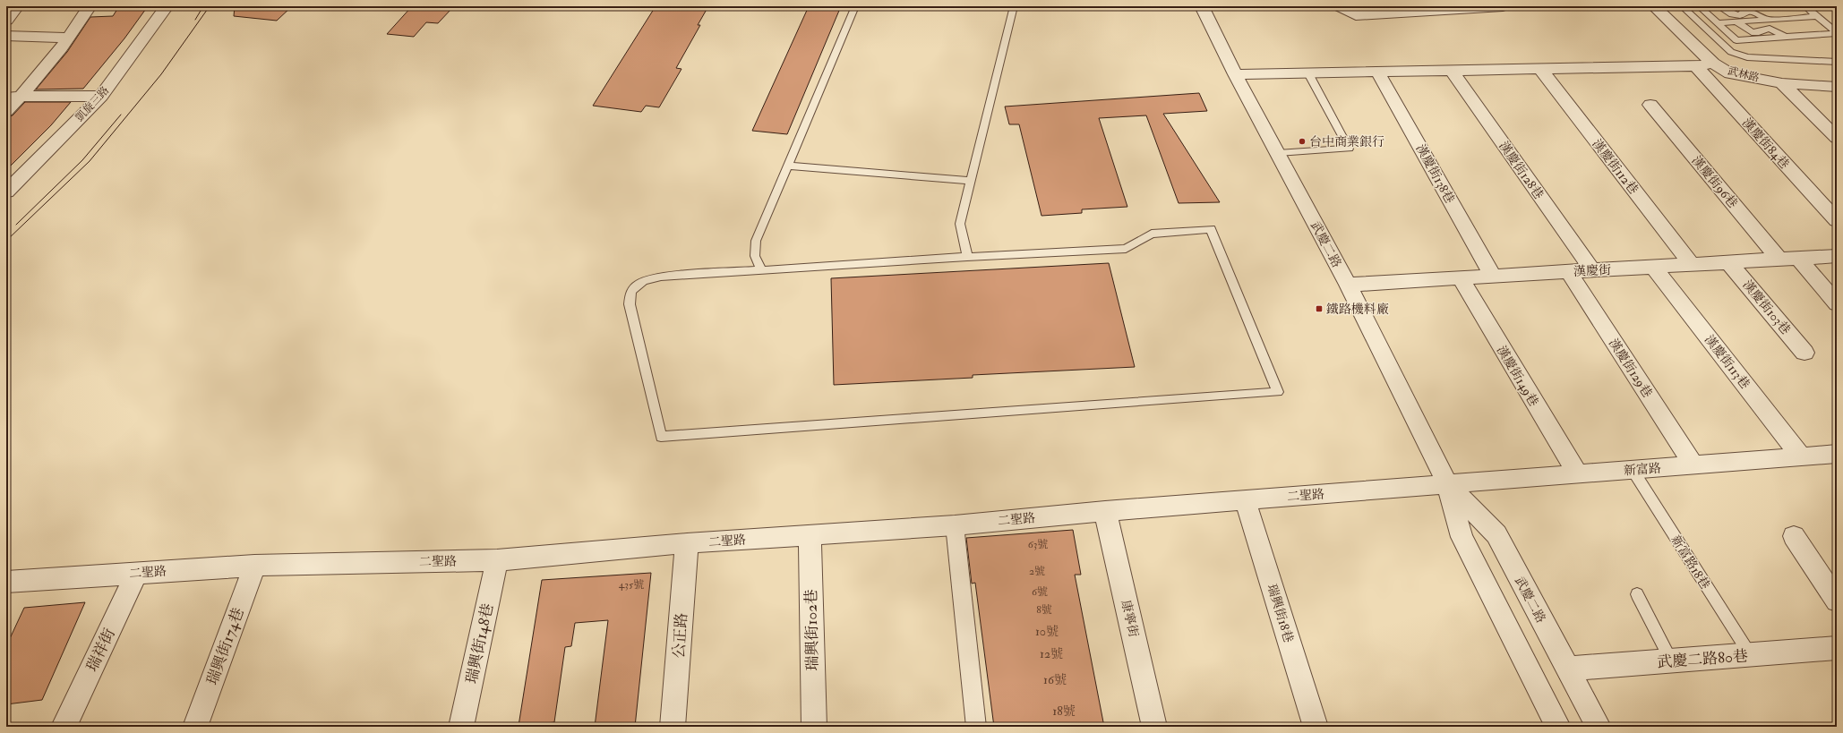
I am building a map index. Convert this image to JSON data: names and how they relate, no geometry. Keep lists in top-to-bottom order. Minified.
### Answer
{"streets":{"street":["武林路","凱旋三路","漢慶街84巷","漢慶街112巷","漢慶街128巷","漢慶街138巷","漢慶街96巷","武慶二路","漢慶街","漢慶街103巷","漢慶街113巷","漢慶街129巷","漢慶街149巷","新富路","二聖路","瑞興街18巷","康寧街","瑞興街102巷","公正路","瑞興街148巷","瑞興街174巷","瑞祥街","武慶二路80巷"],"lane":["新富路18巷"]},"crossings":[["漢慶街112巷","漢慶街"],["漢慶街128巷","漢慶街"],["漢慶街138巷","漢慶街"],["漢慶街96巷","漢慶街"],["武慶二路","漢慶街"],["武慶二路","新富路"],["武慶二路","二聖路"],["武慶二路","武慶二路80巷"],["漢慶街","漢慶街103巷"],["漢慶街","漢慶街113巷"],["漢慶街","漢慶街129巷"],["漢慶街","漢慶街149巷"],["漢慶街113巷","新富路"],["漢慶街129巷","新富路"],["漢慶街149巷","新富路"],["新富路","二聖路"],["新富路","新富路18巷"],["二聖路","瑞興街18巷"],["二聖路","康寧街"],["二聖路","瑞興街102巷"],["二聖路","公正路"],["二聖路","瑞興街148巷"],["二聖路","瑞興街174巷"],["二聖路","瑞祥街"],["新富路18巷","武慶二路80巷"]],"places":{"other":["台中商業銀行"],"transit":["鐵路機料廠"]},"house_numbers":["63號","2號","435號","6號","8號","10號","12號","16號","18號"]}
